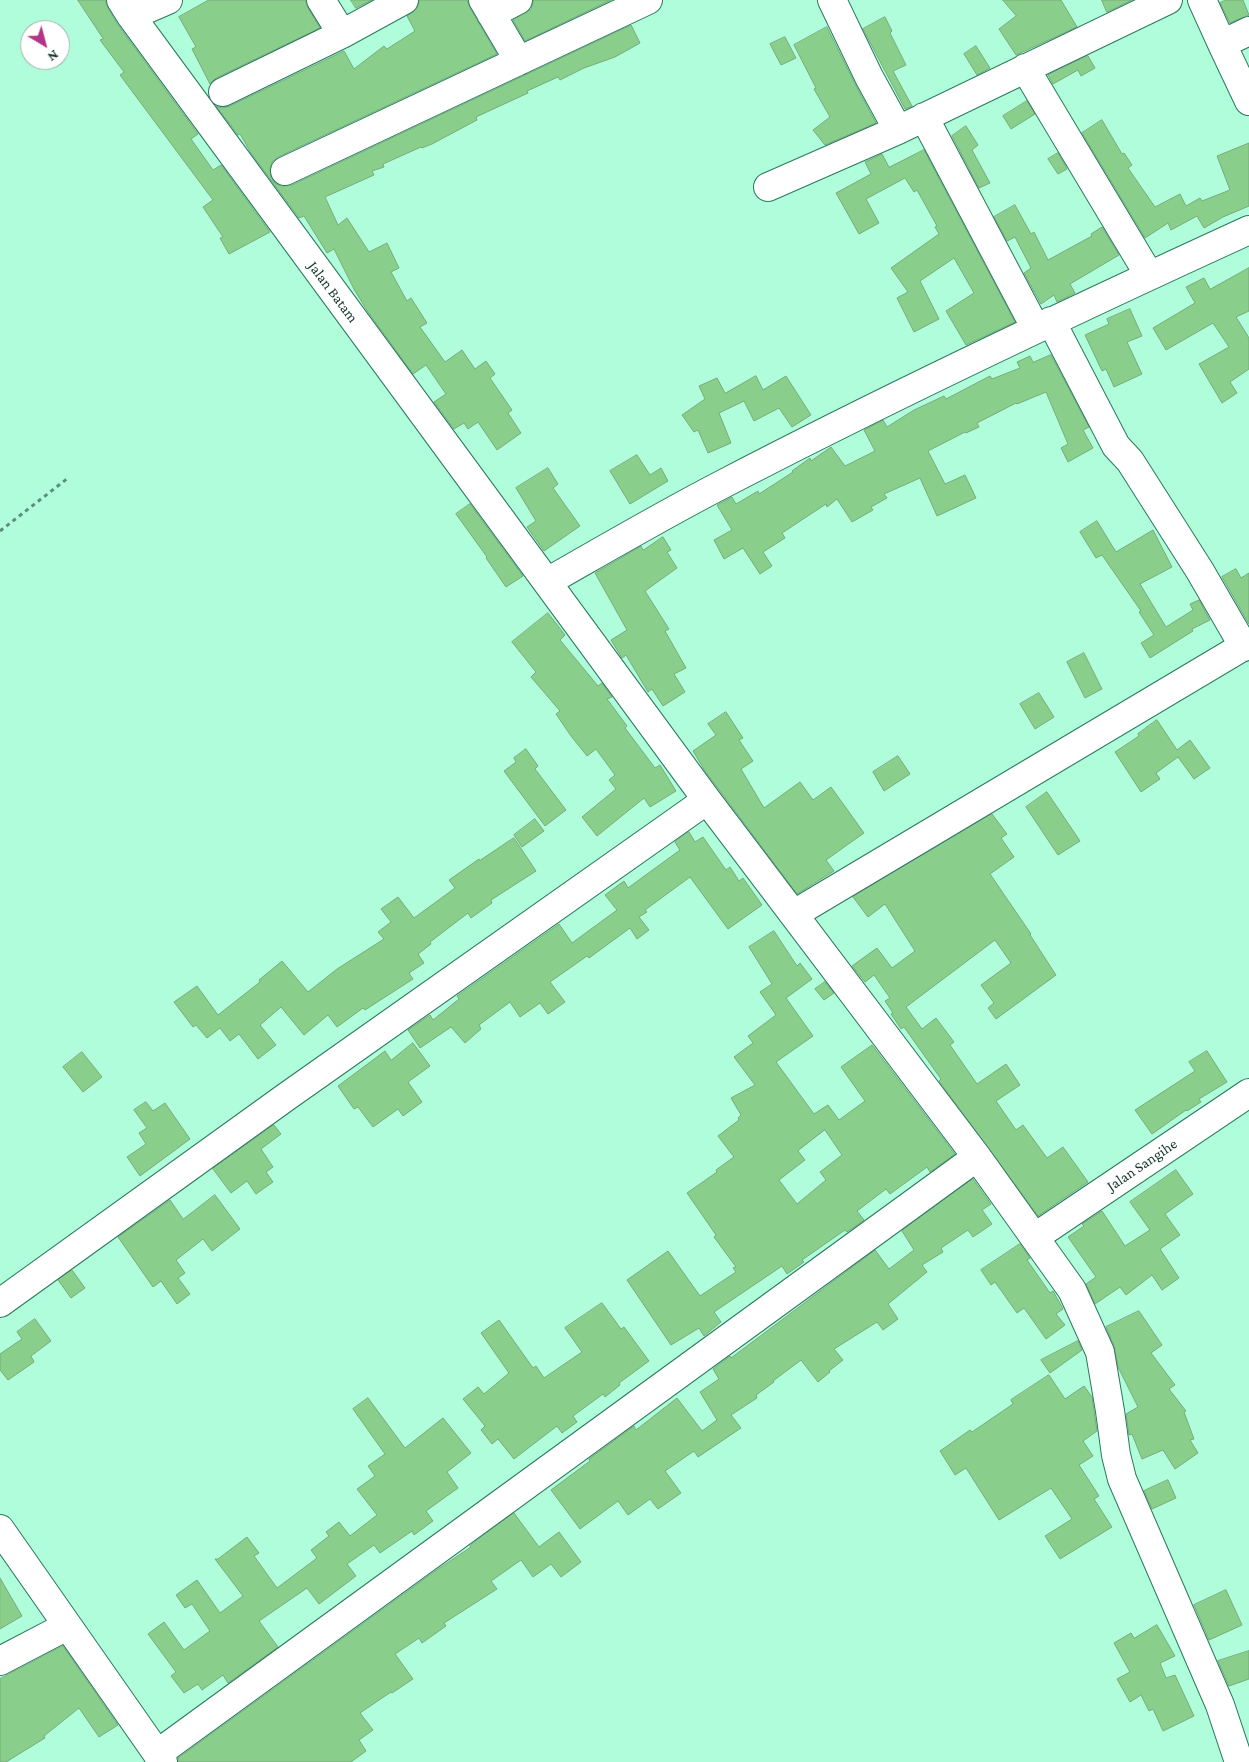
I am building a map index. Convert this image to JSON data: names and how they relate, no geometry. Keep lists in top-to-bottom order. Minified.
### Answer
{"streets":{"street":["Jalan Batam","Jalan Sangihe"]},"crossings":[["Jalan Batam","Jalan Sangihe"]],"north":"bottom right"}
